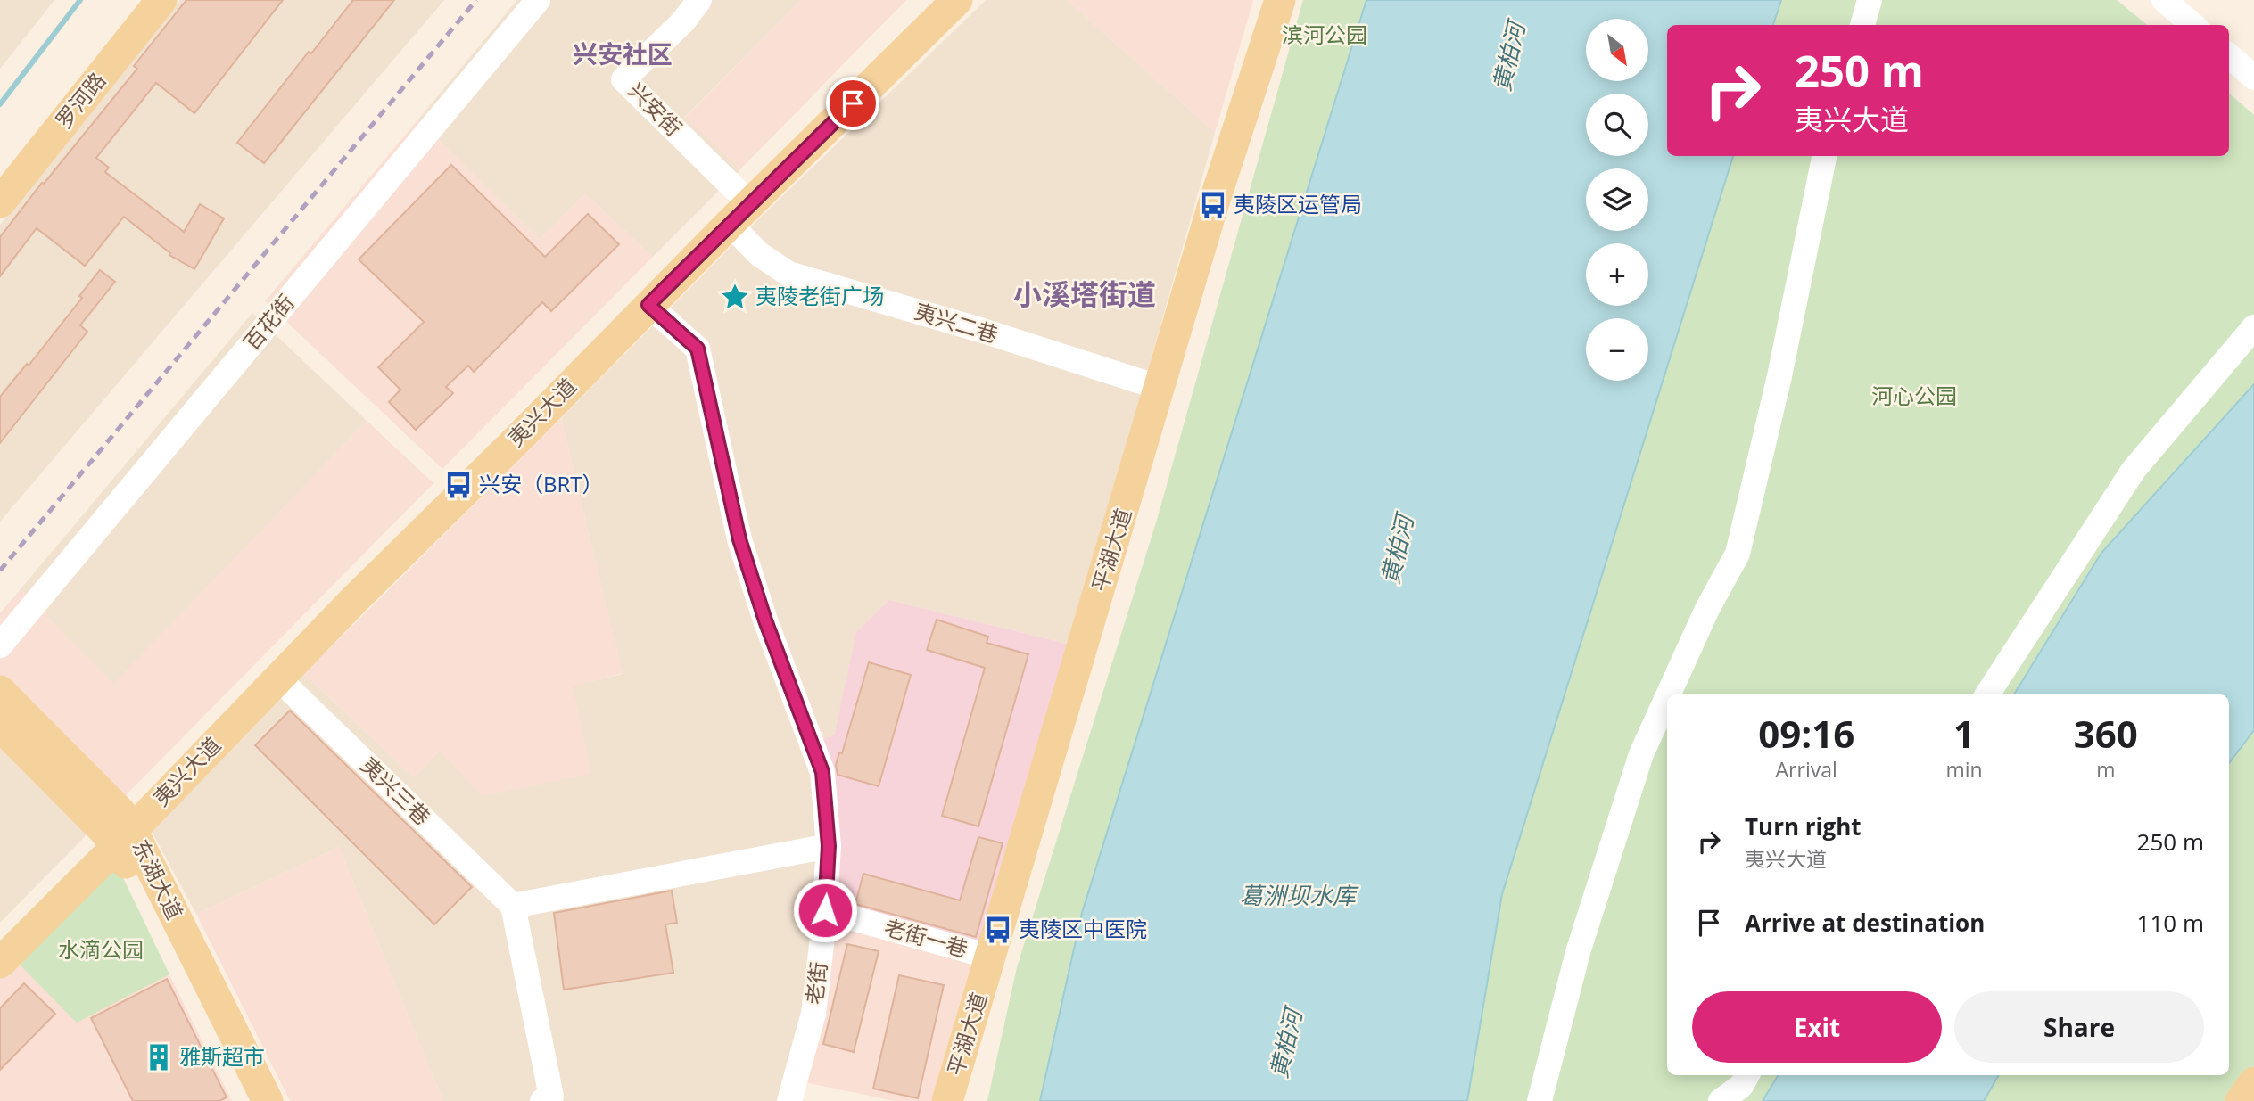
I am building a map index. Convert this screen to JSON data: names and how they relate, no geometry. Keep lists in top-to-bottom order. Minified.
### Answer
{"streets":{"main road":["罗河路","夷兴大道","平湖大道","东湖大道"],"street":["兴安街","百花街","夷兴二巷","夷兴三巷","老街一巷","老街"]},"crossings":[["兴安街","夷兴大道"],["夷兴二巷","夷兴大道"],["夷兴二巷","平湖大道"],["夷兴大道","夷兴三巷"],["夷兴大道","东湖大道"],["夷兴大道","老街"],["平湖大道","老街一巷"],["老街一巷","老街"]],"districts":["兴安社区","小溪塔街道"],"water":["黄柏河","葛洲坝水库"],"parks":["滨河公园","河心公园","水滴公园"],"places":{"bus stop":["夷陵区运管局","兴安（BRT）","夷陵区中医院"],"place":["夷陵老街广场"],"building":["雅斯超市"]},"north":"bottom right","page":{"map_buttons":["+","−"],"turn":["250 m","夷兴大道"],"eta":["09:16","Arrival","1","min","360","m"],"list":[{"name":"Turn right","note":"夷兴大道","value":"250 m"},{"name":"Arrive at destination","value":"110 m"}],"buttons":["Exit","Share"]}}
